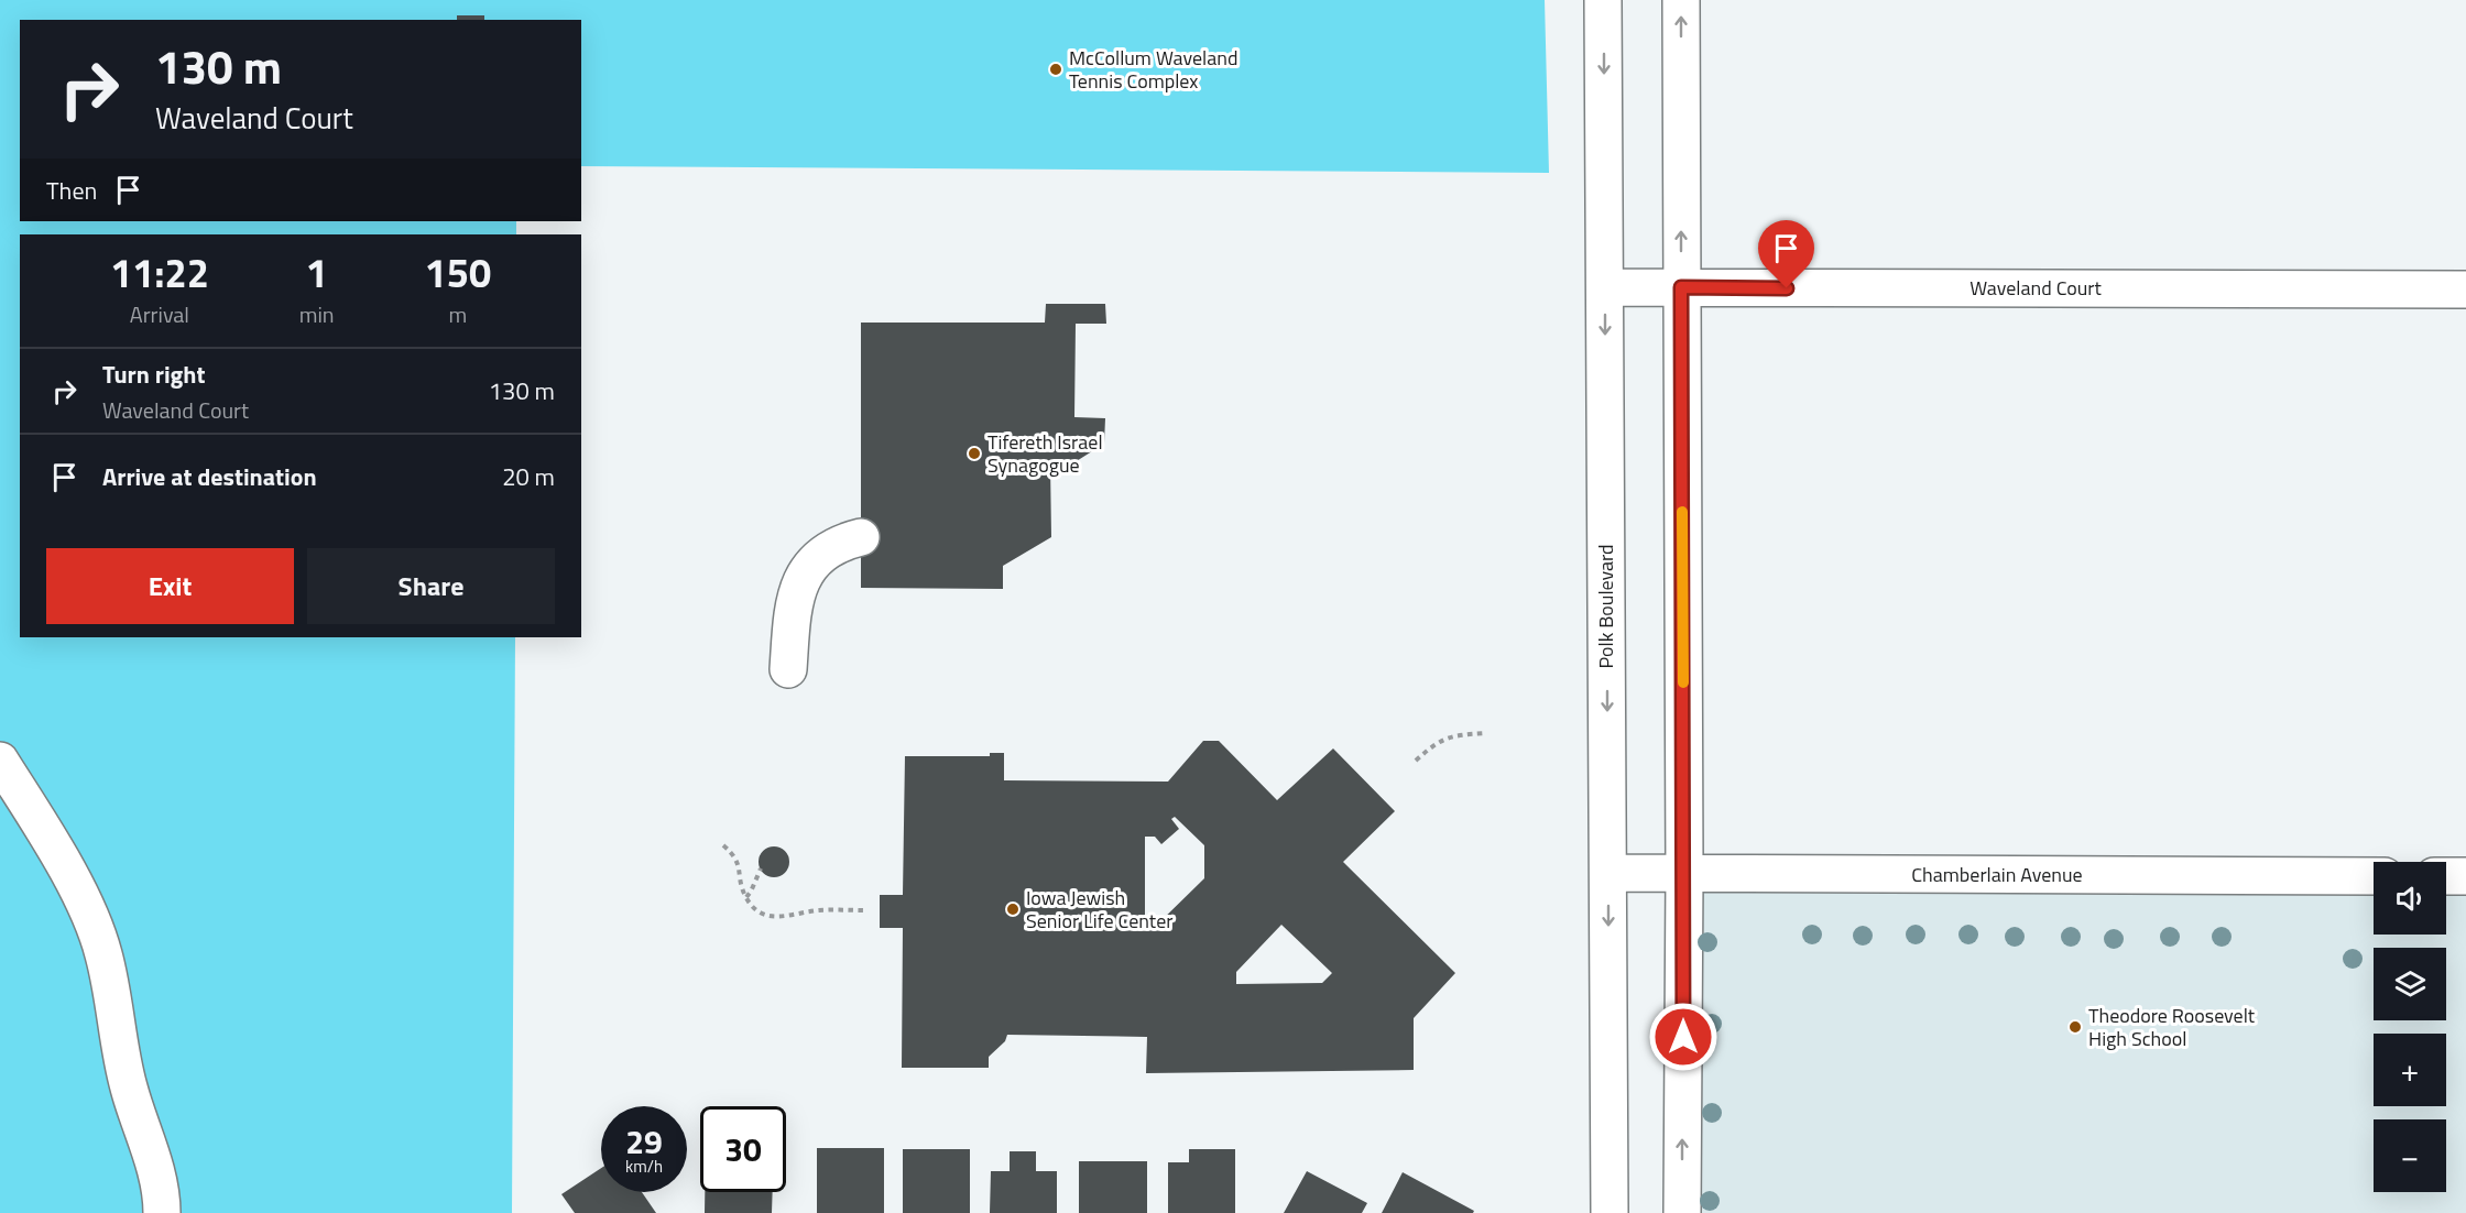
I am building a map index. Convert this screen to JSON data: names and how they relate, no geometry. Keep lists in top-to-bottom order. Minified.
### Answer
{"streets":{"street":["Waveland Court","Polk Boulevard","Chamberlain Avenue"]},"crossings":[["Waveland Court","Polk Boulevard"],["Polk Boulevard","Chamberlain Avenue"]],"places":["McCollum Waveland Tennis Complex","Tifereth Israel Synagogue","Iowa Jewish Senior Life Center","Theodore Roosevelt High School"],"page":{"turn":["130 m","Waveland Court"],"then":"Then","eta":["11:22","Arrival","1","min","150","m"],"list":[{"name":"Turn right","note":"Waveland Court","value":"130 m"},{"name":"Arrive at destination","value":"20 m"}],"buttons":["Exit","Share"],"map_buttons":["+","−"],"speed":"29 km/h","limit":"30"}}
